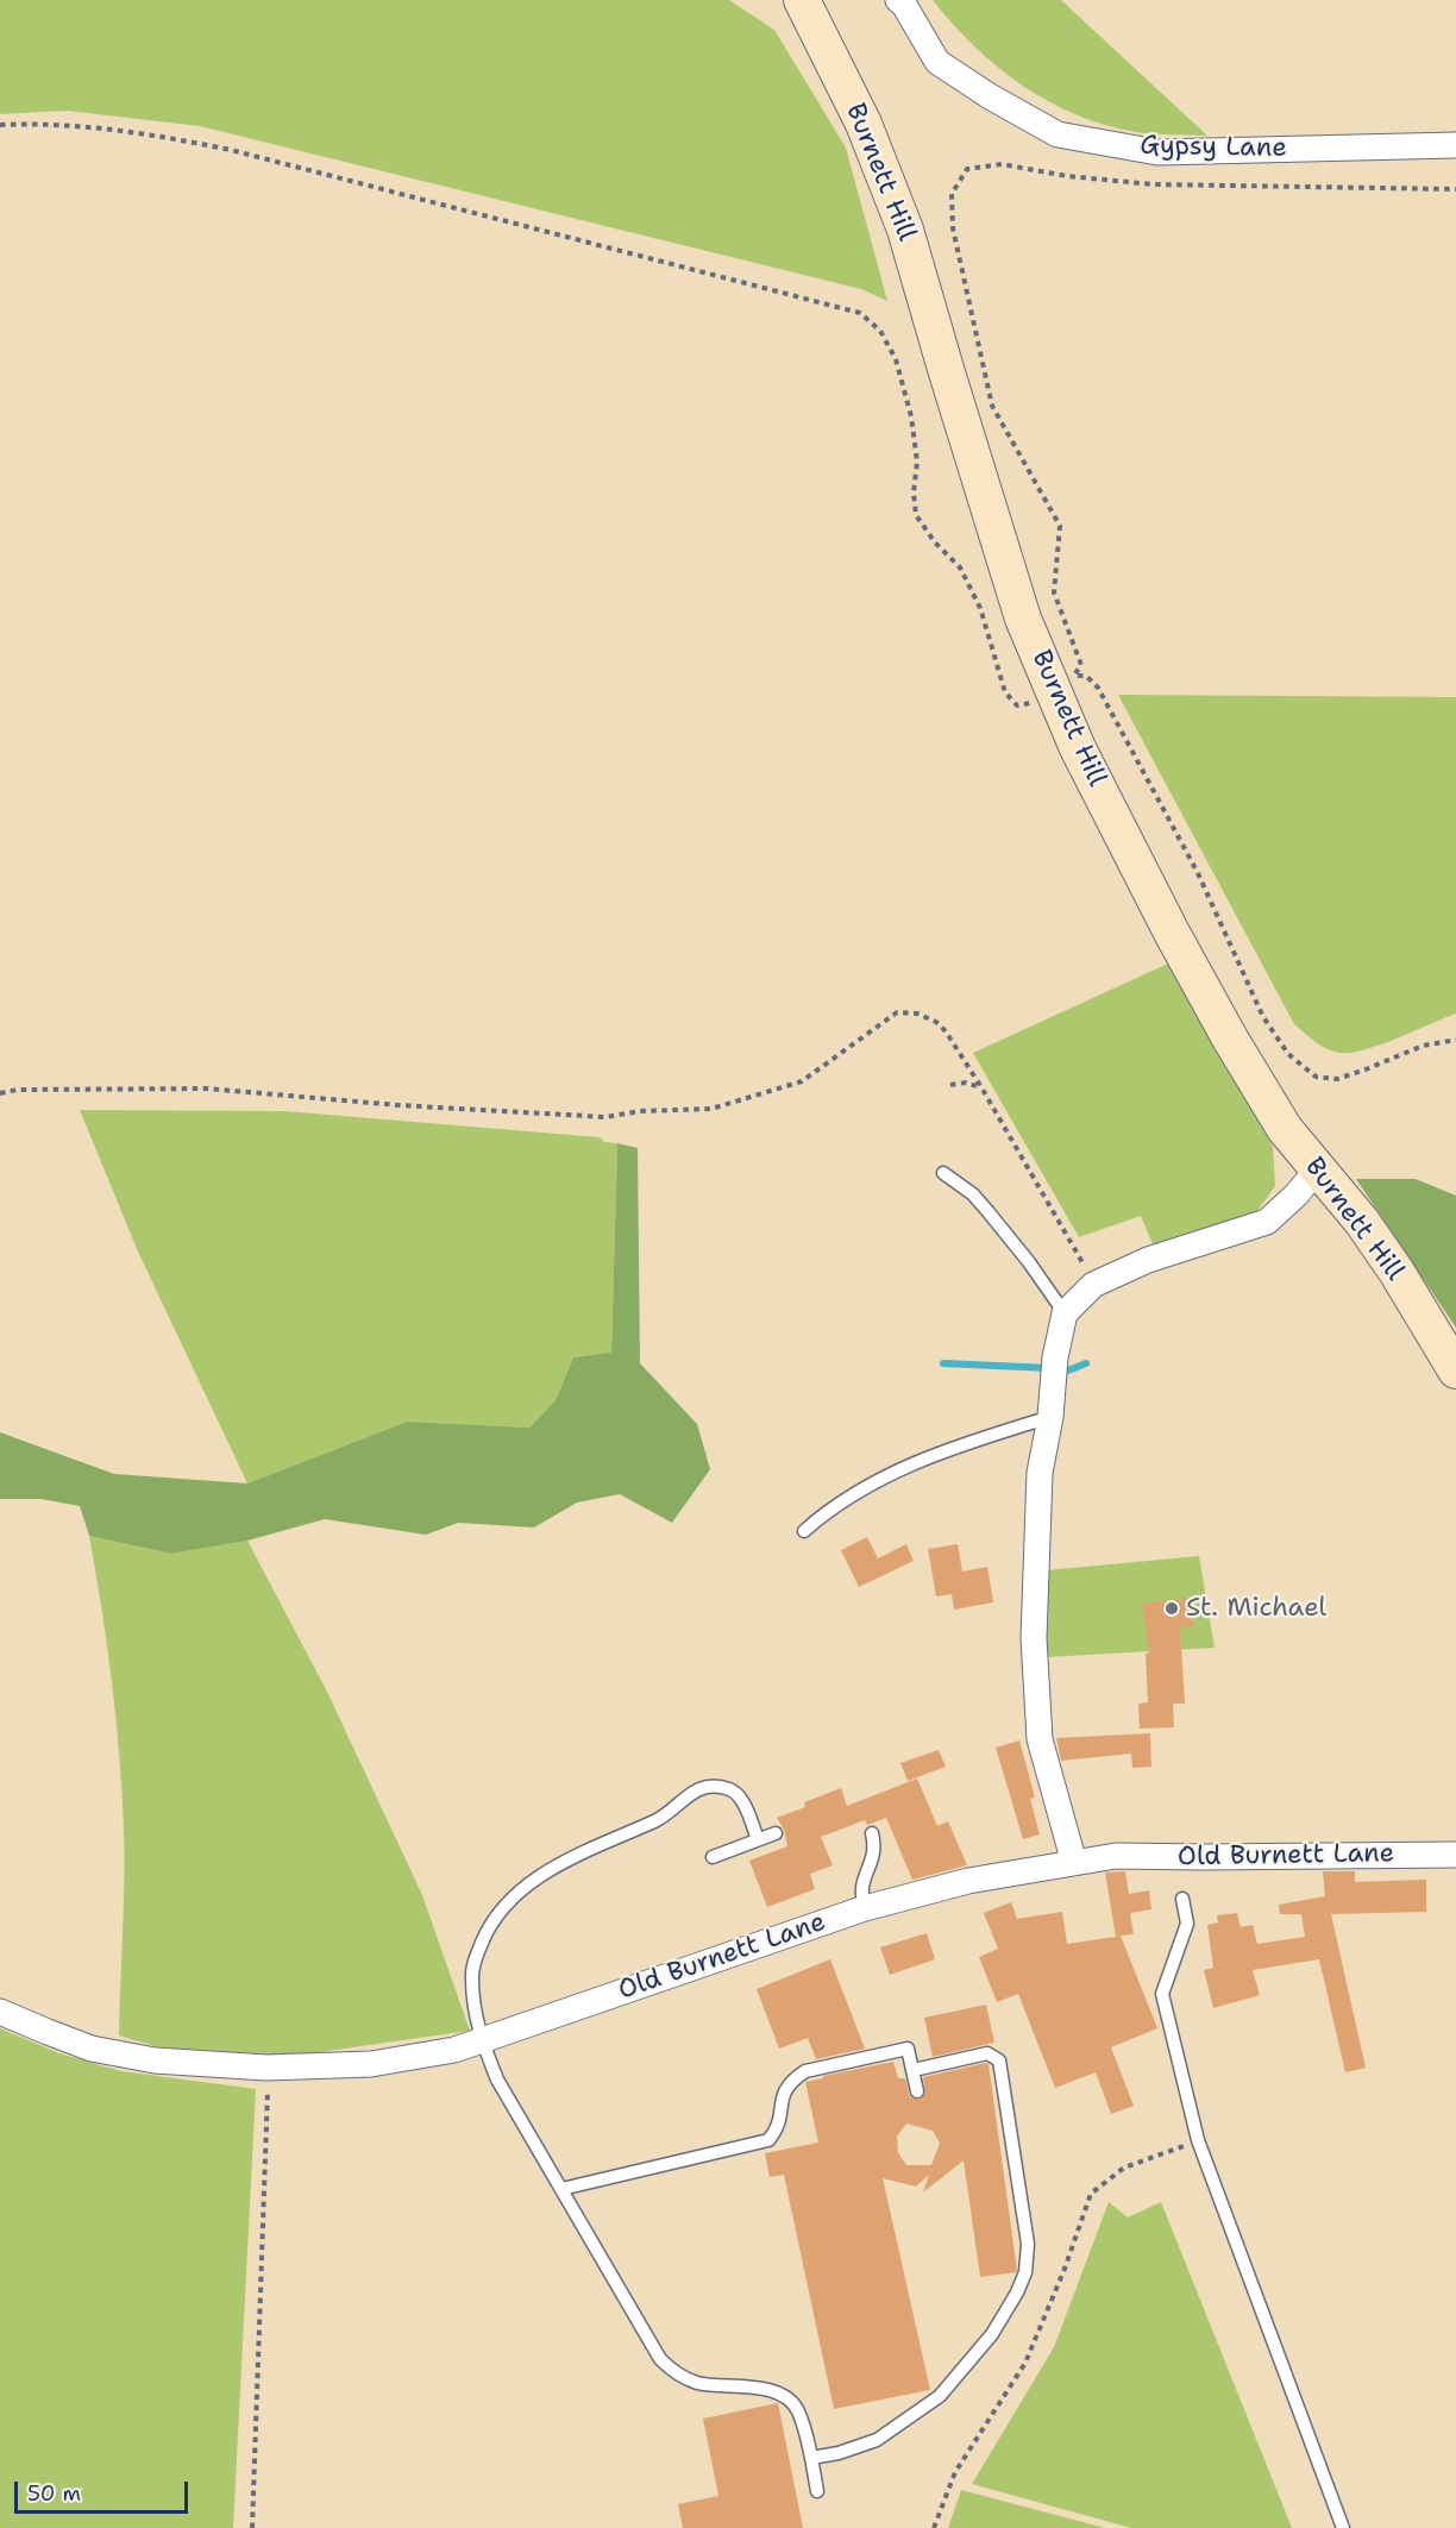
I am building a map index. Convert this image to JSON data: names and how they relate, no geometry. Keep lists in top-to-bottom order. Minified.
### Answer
{"streets":{"main road":["Burnett Hill"],"street":["Gypsy Lane","Old Burnett Lane"]},"places":["St. Michael"],"scale_bar":"50 m"}
